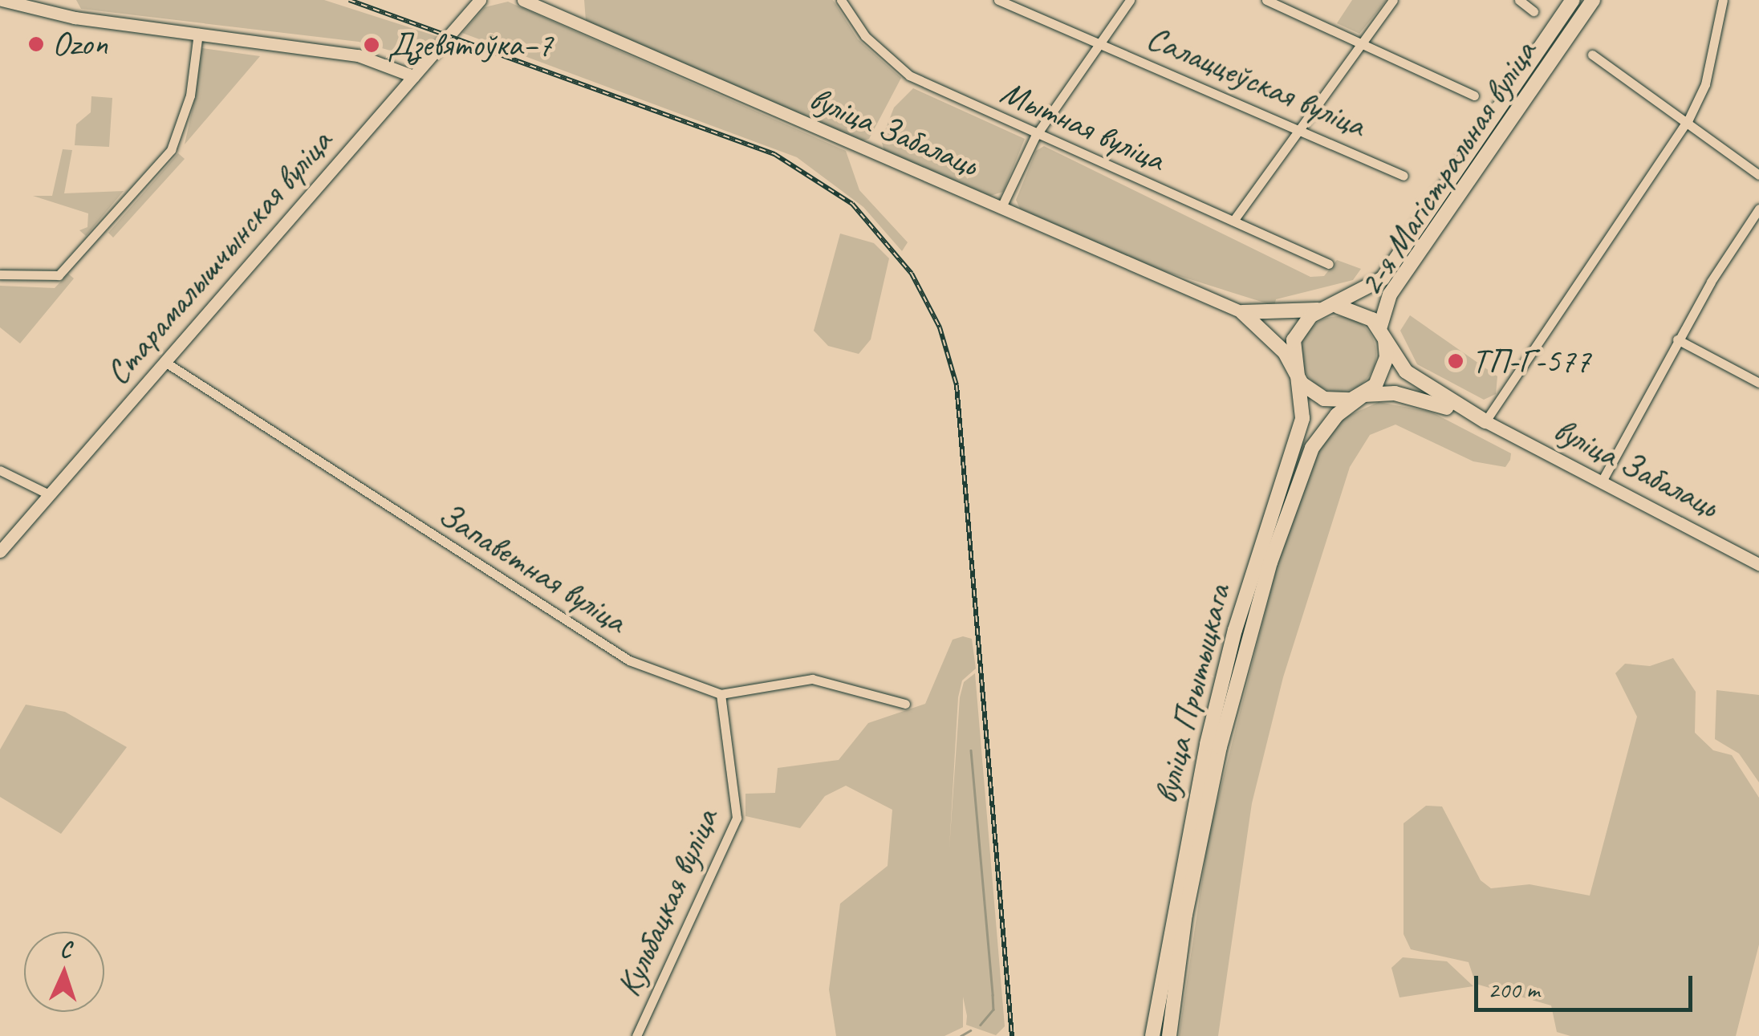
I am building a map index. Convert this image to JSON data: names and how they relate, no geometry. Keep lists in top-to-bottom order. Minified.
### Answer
{"streets":{"main road":["вуліца Забалаць","2-я Магістральная вуліца","Старамалышчынская вуліца","вуліца Прытыцкага"],"street":["Салаццеўская вуліца","Мытная вуліца","Запаветная вуліца","Кульбацкая вуліца"]},"crossings":[["2-я Магістральная вуліца","вуліца Прытыцкага"],["Старамалышчынская вуліца","Запаветная вуліца"],["Запаветная вуліца","Кульбацкая вуліца"]],"places":["Ozon","Дзевятоўка–7","ТП-Г-577"],"scale_bar":"200 m","north":"top"}
